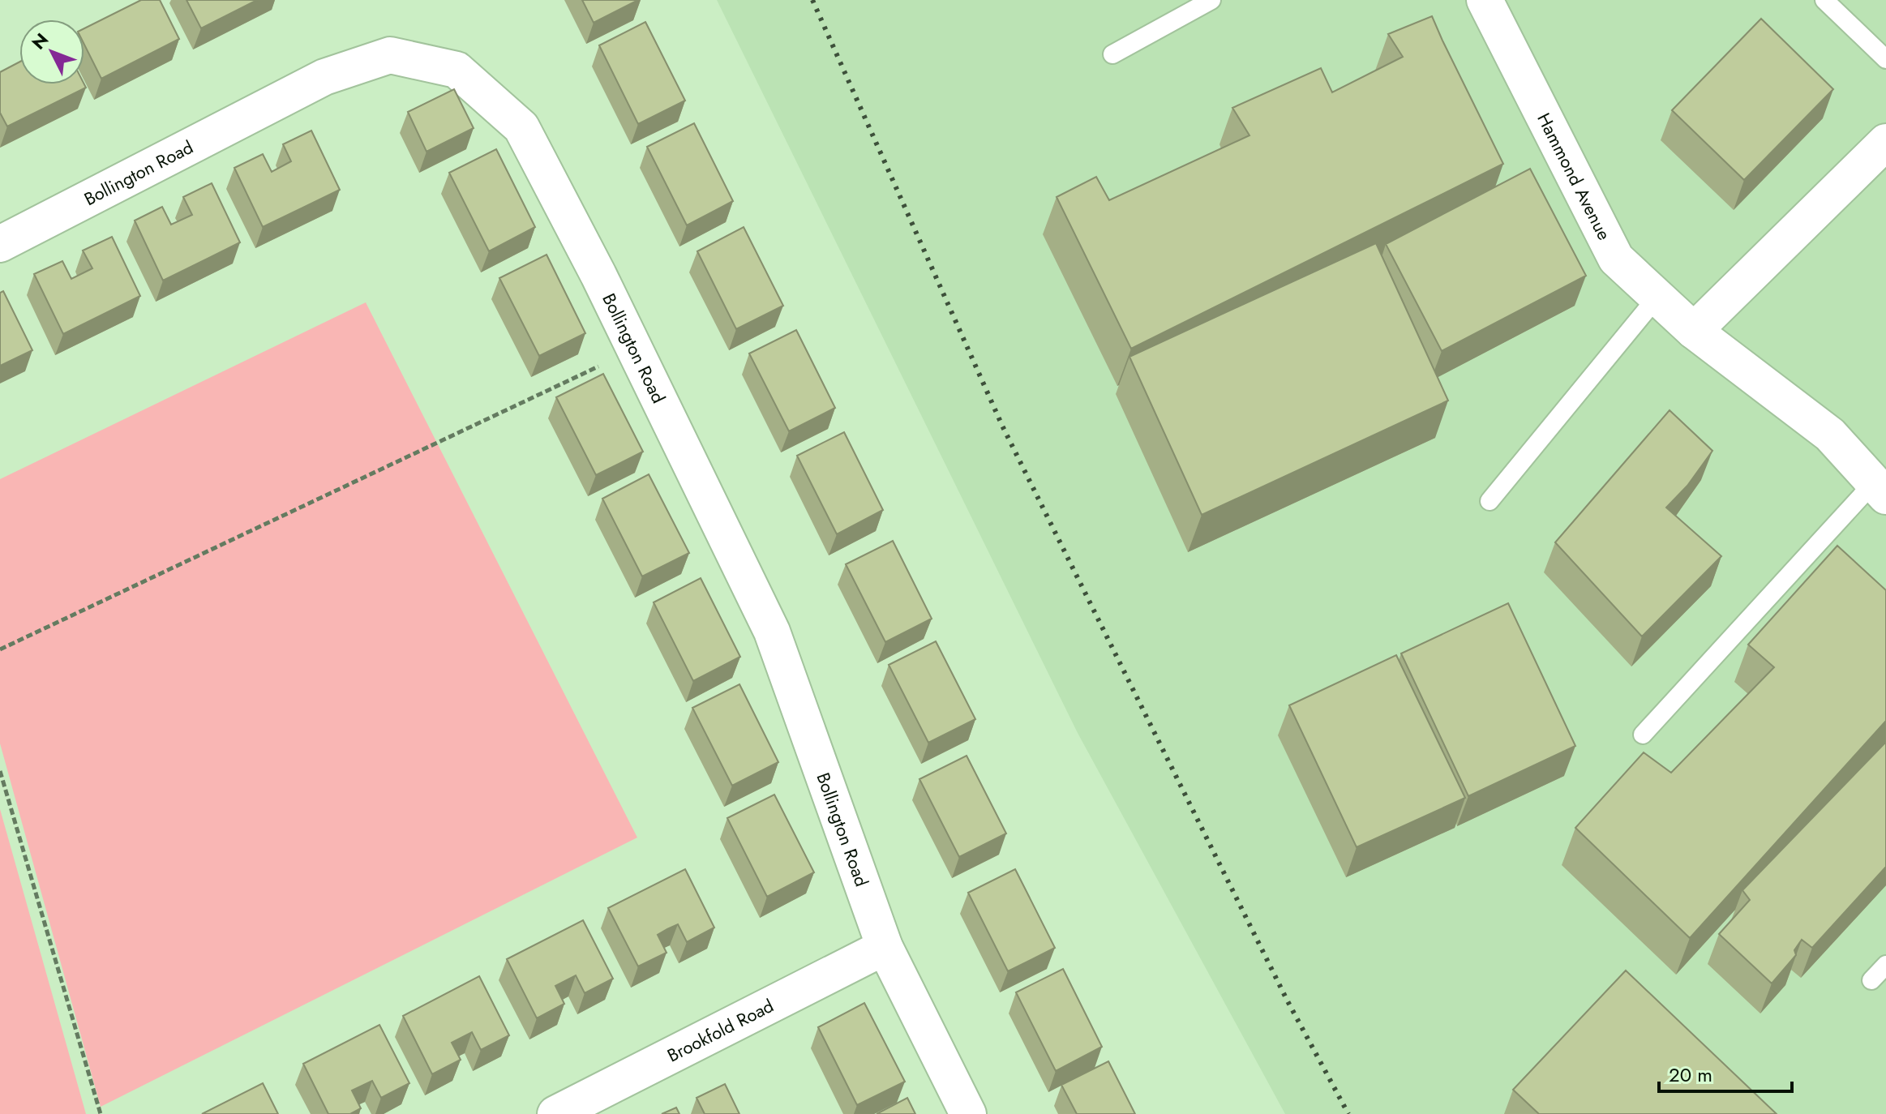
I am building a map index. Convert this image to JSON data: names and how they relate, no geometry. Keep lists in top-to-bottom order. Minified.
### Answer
{"streets":{"street":["Bollington Road","Hammond Avenue","Brookfold Road"]},"crossings":[["Bollington Road","Brookfold Road"]],"scale_bar":"20 m","north":"top left"}
